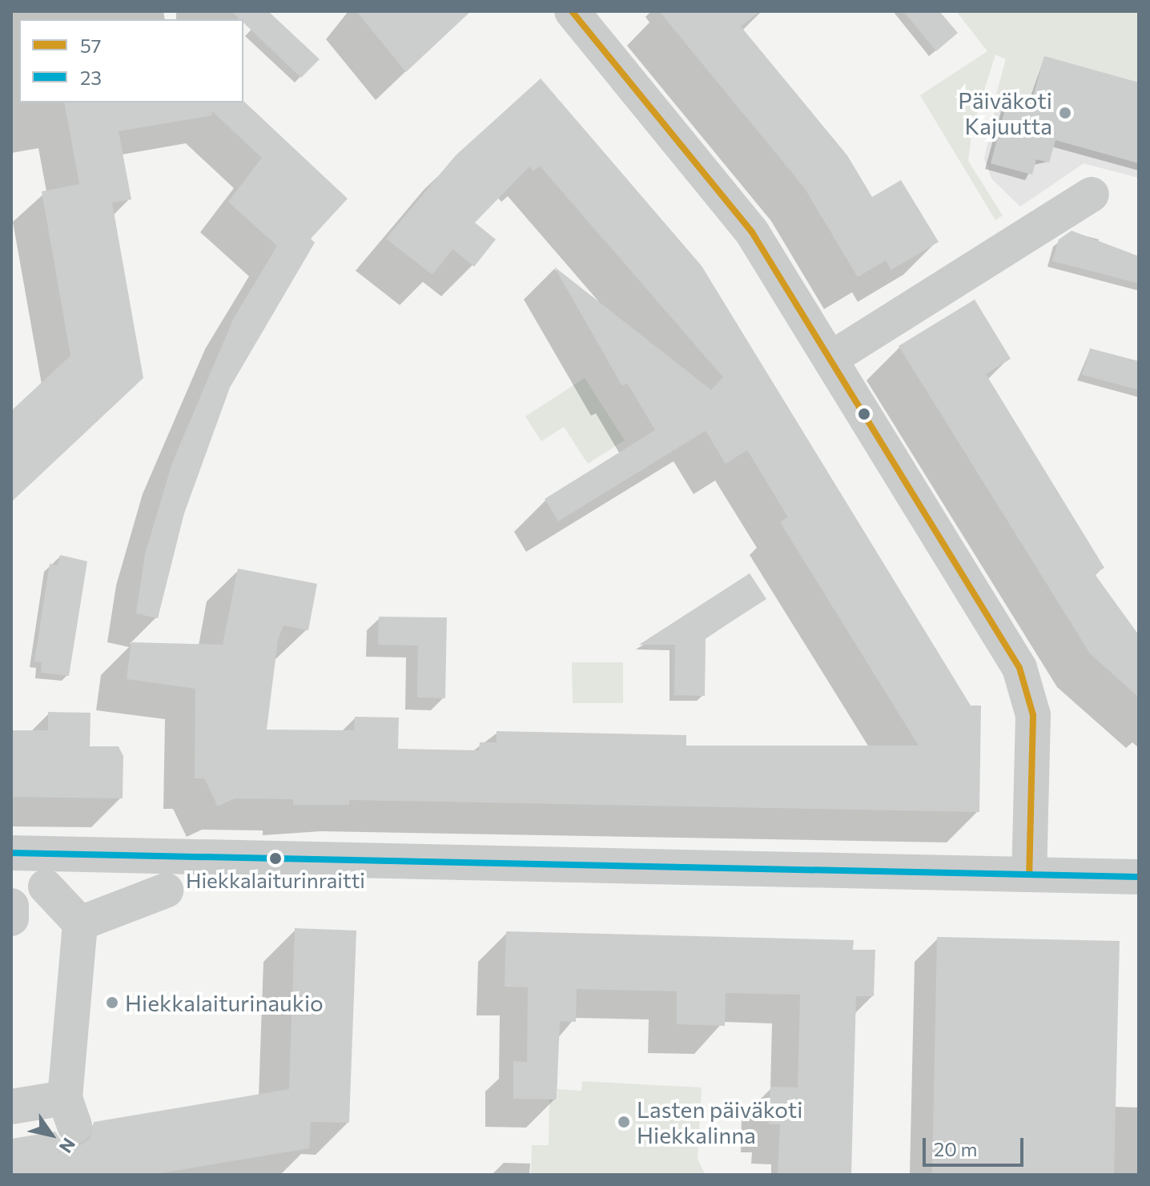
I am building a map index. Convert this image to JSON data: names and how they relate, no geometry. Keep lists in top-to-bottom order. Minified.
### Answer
{"places":["Päiväkoti Kajuutta","Hiekkalaiturinraitti","Hiekkalaiturinaukio","Lasten päiväkoti Hiekkalinna"],"lines":["transit line 57","transit line 23"],"legend":["57","23"],"scale_bar":"20 m","north":"bottom right"}
